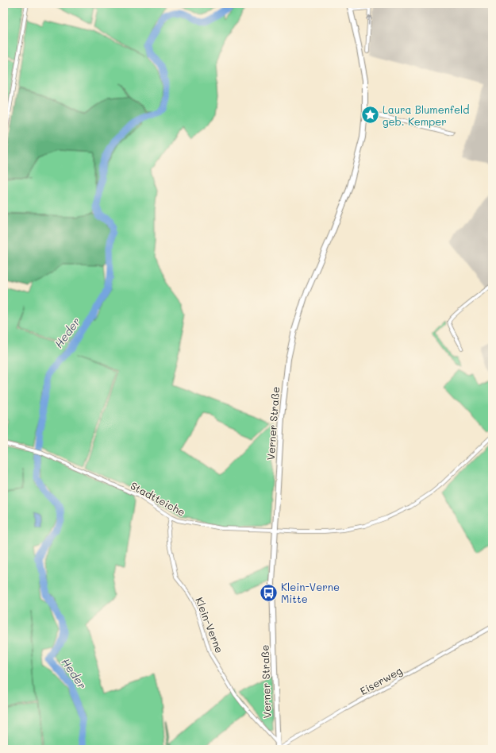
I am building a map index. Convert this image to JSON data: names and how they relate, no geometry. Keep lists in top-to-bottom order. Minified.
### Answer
{"streets":{"main road":["Verner Straße"],"street":["Stadtteiche","Klein-Verne","Eiserweg"]},"crossings":[["Verner Straße","Stadtteiche"],["Verner Straße","Klein-Verne"],["Verner Straße","Eiserweg"],["Stadtteiche","Klein-Verne"]],"water":["Heder"],"places":{"place":["Laura Blumenfeld geb. Kemper"],"bus stop":["Klein-Verne Mitte"]}}
